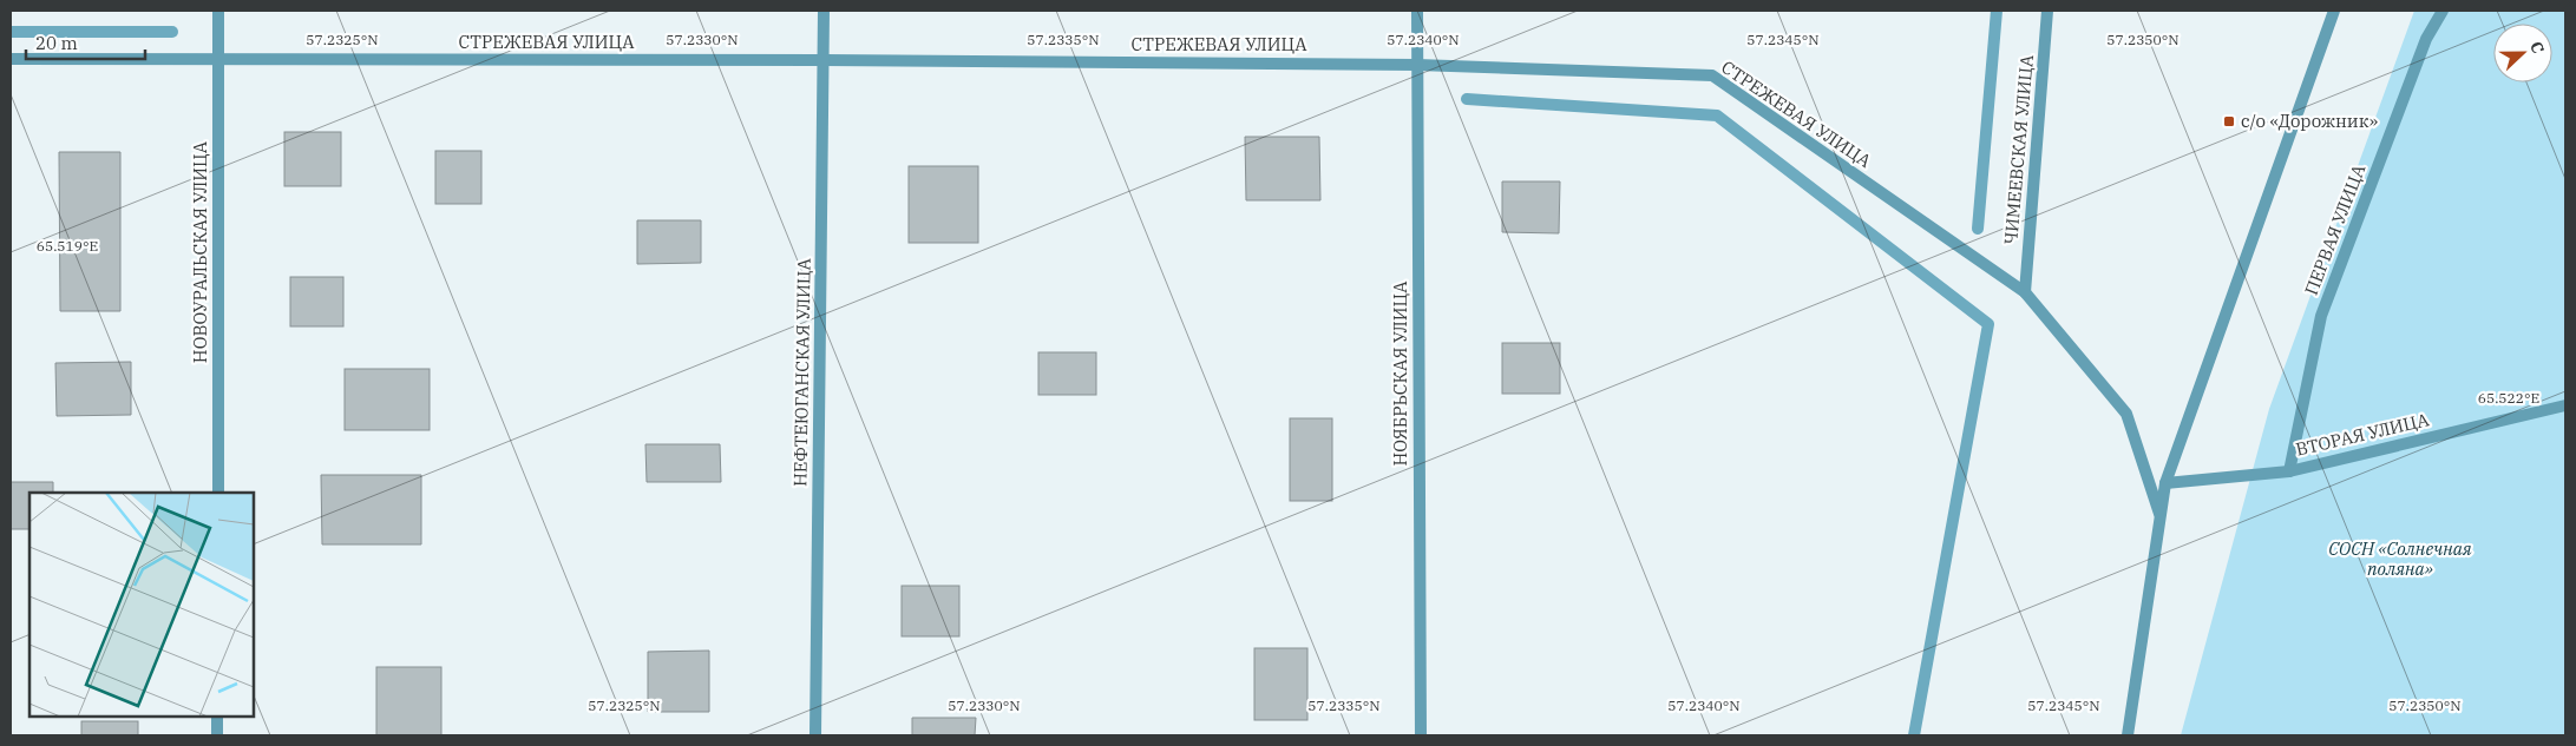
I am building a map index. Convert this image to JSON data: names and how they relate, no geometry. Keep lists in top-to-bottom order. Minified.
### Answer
{"streets":{"street":["СТРЕЖЕВАЯ УЛИЦА","ЧИМЕЕВСКАЯ УЛИЦА","ПЕРВАЯ УЛИЦА","НОВОУРАЛЬСКАЯ УЛИЦА","НЕФТЕЮГАНСКАЯ УЛИЦА","НОЯБРЬСКАЯ УЛИЦА","ВТОРАЯ УЛИЦА"]},"crossings":[["СТРЕЖЕВАЯ УЛИЦА","ЧИМЕЕВСКАЯ УЛИЦА"],["СТРЕЖЕВАЯ УЛИЦА","НОВОУРАЛЬСКАЯ УЛИЦА"],["СТРЕЖЕВАЯ УЛИЦА","НЕФТЕЮГАНСКАЯ УЛИЦА"],["СТРЕЖЕВАЯ УЛИЦА","НОЯБРЬСКАЯ УЛИЦА"],["ПЕРВАЯ УЛИЦА","ВТОРАЯ УЛИЦА"]],"parks":["СОСН «Солнечная поляна»"],"places":{"transit":["с/о «Дорожник»"]},"scale_bar":"20 m","north":"right","coordinates":["57.2325°N","57.2330°N","57.2335°N","57.2340°N","57.2345°N","57.2350°N","65.519°E","65.522°E"]}
